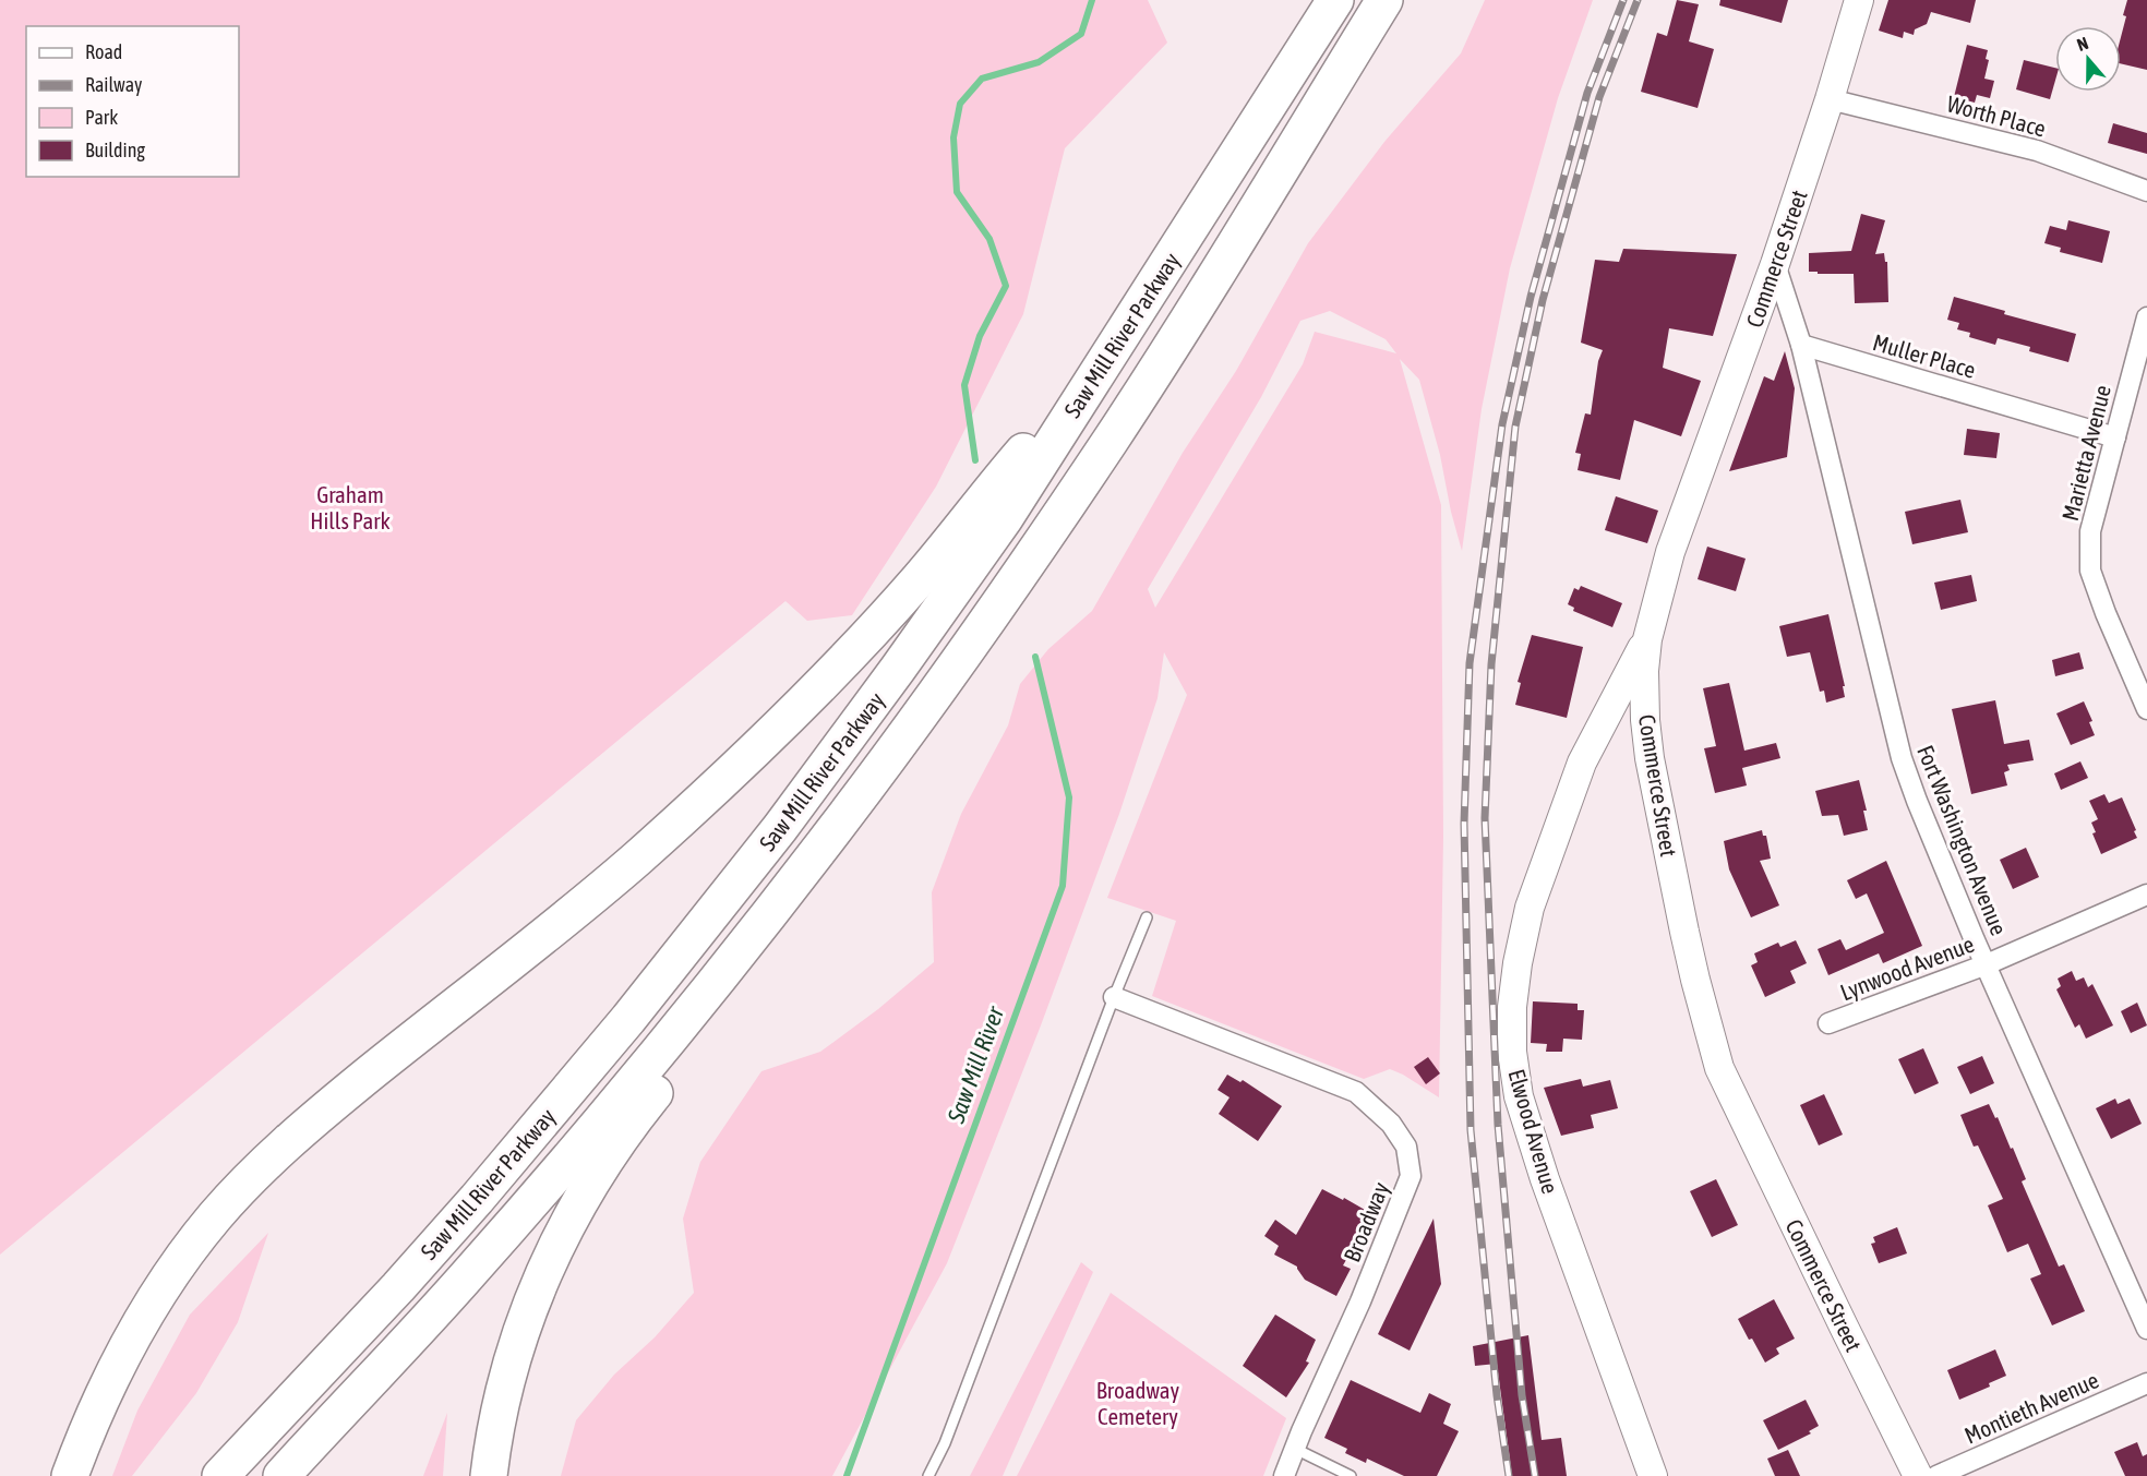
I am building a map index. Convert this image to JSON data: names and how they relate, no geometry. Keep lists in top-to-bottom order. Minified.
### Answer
{"streets":{"highway":["Saw Mill River Parkway"],"main road":["Commerce Street","Elwood Avenue"],"street":["Worth Place","Muller Place","Marietta Avenue","Fort Washington Avenue","Lynwood Avenue","Broadway","Montieth Avenue"]},"crossings":[["Worth Place","Commerce Street"],["Commerce Street","Elwood Avenue"],["Muller Place","Marietta Avenue"],["Muller Place","Fort Washington Avenue"],["Fort Washington Avenue","Lynwood Avenue"]],"water":["Saw Mill River"],"parks":["Graham Hills Park","Broadway Cemetery"],"legend":["Road","Railway","Park","Building"],"north":"top"}
